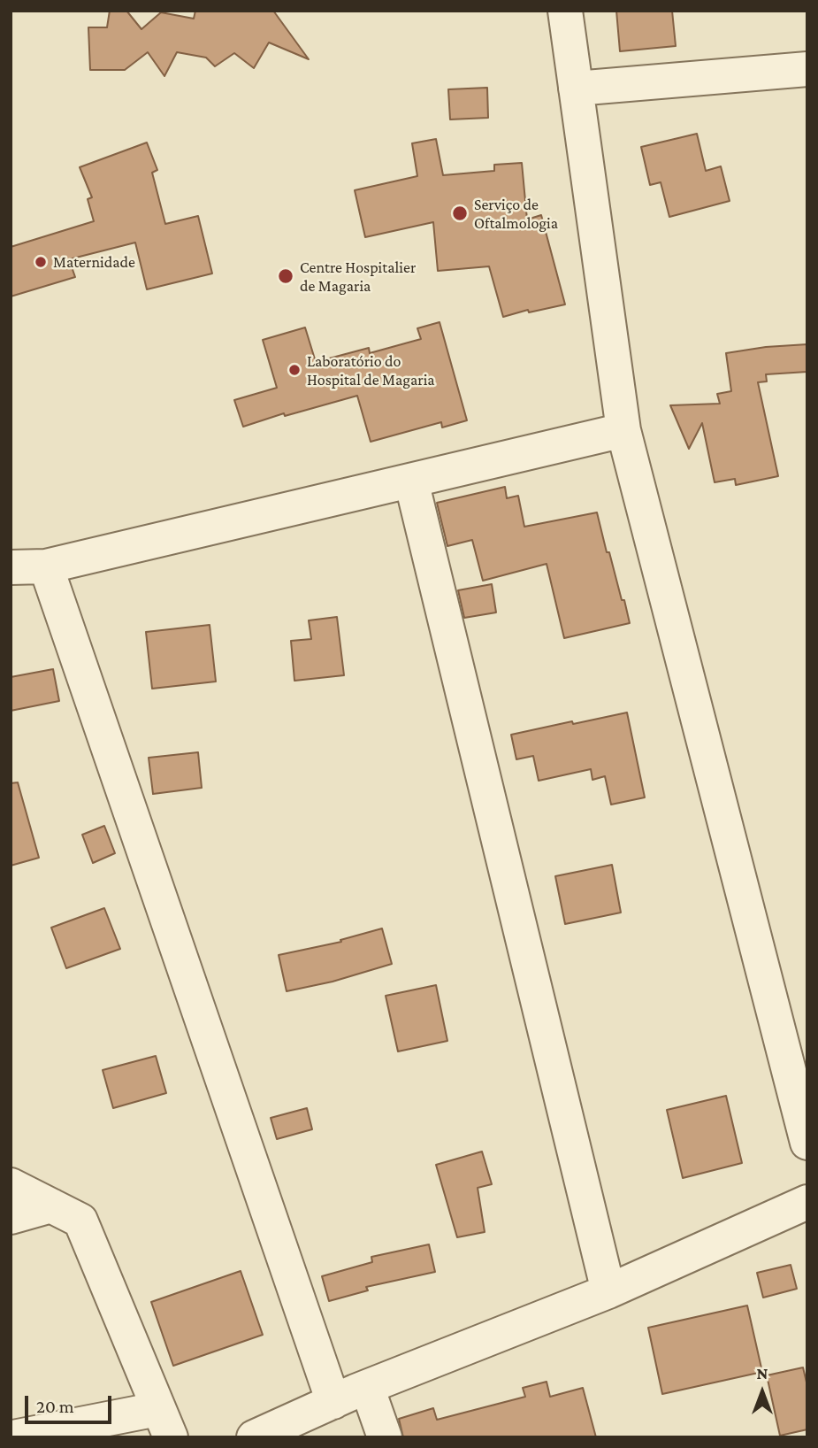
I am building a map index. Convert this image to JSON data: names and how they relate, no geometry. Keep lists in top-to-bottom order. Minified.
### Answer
{"places":["Serviço de Oftalmologia","Maternidade","Centre Hospitalier de Magaria","Laboratório do Hospital de Magaria"],"scale_bar":"20 m","north":"top"}
